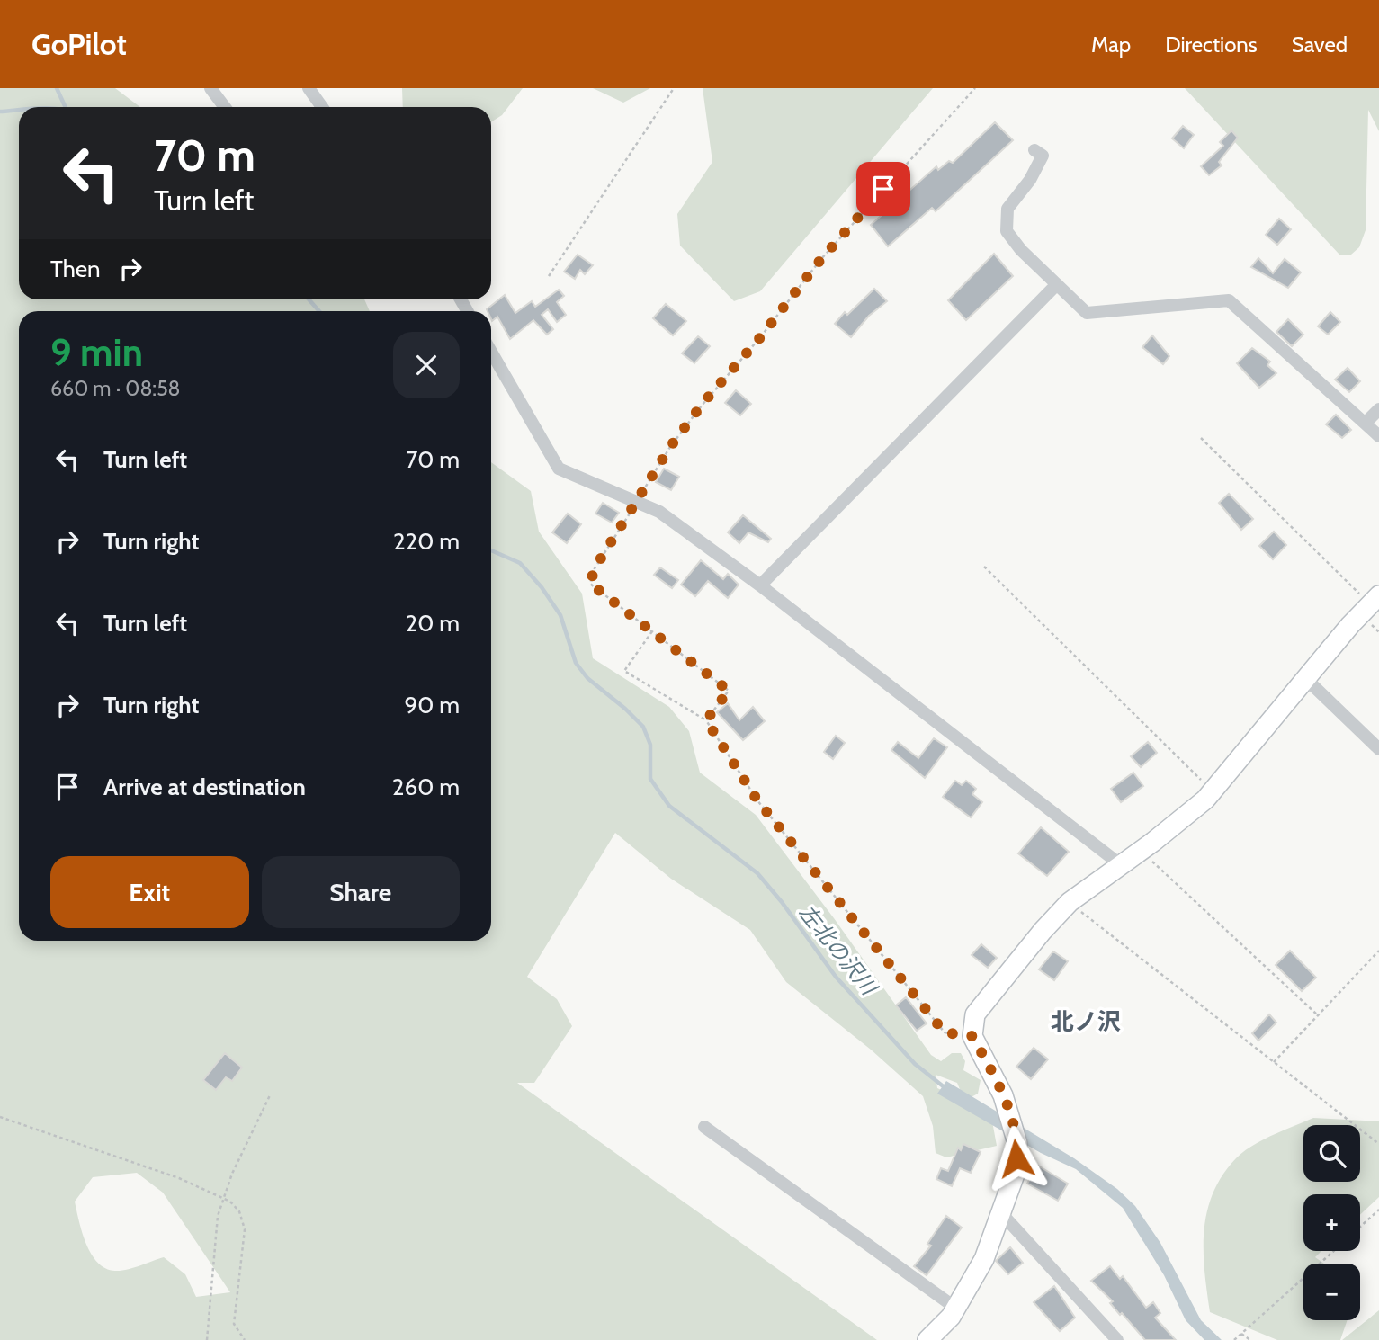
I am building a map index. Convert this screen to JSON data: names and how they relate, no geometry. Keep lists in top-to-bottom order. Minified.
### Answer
{"districts":["北ノ沢"],"water":["左北の沢川"],"page":{"header":"GoPilot","nav":["Map","Directions","Saved"],"turn":["70 m","Turn left"],"then":"Then","heading":["9 min","660 m · 08:58"],"list":[{"name":"Turn left","value":"70 m"},{"name":"Turn right","value":"220 m"},{"name":"Turn left","value":"20 m"},{"name":"Turn right","value":"90 m"},{"name":"Arrive at destination","value":"260 m"}],"buttons":["Exit","Share"],"map_buttons":["+","−"]}}
